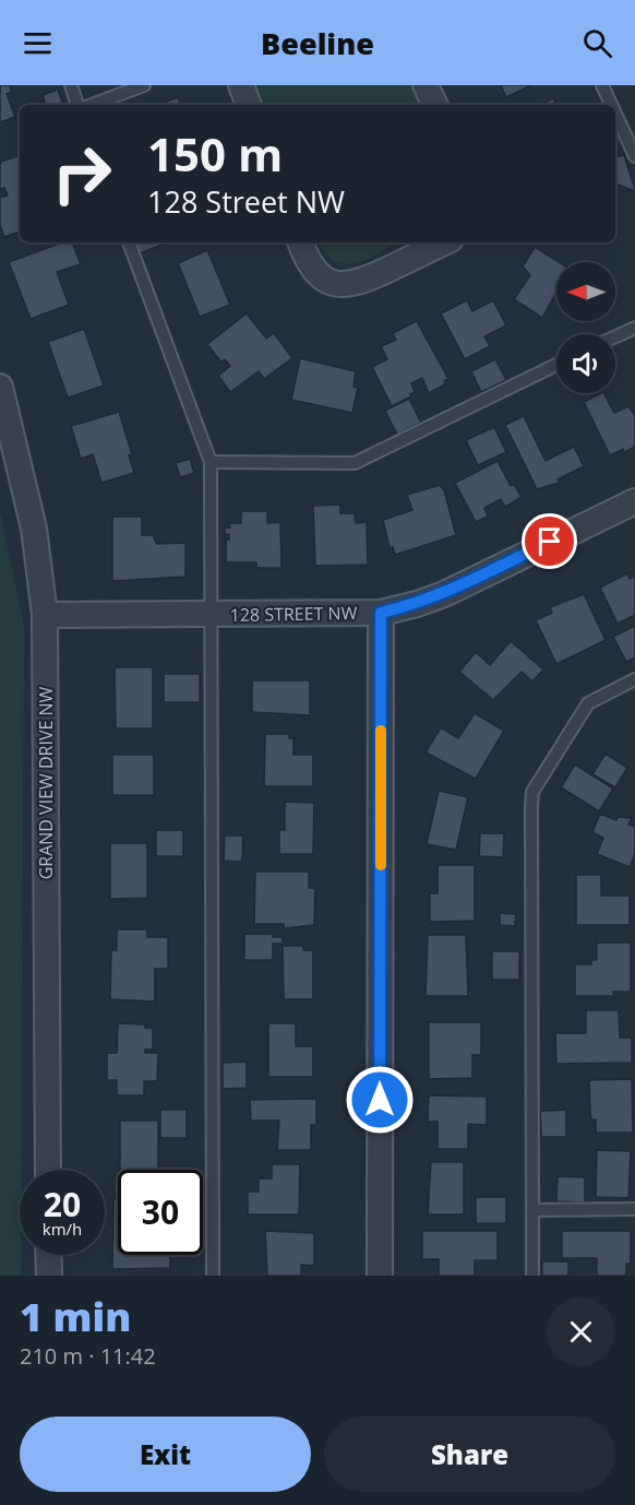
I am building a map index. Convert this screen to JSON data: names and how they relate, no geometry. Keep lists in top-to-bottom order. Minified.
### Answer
{"streets":{"street":["128 STREET NW","GRAND VIEW DRIVE NW"]},"crossings":[["128 STREET NW","GRAND VIEW DRIVE NW"]],"north":"left","page":{"header":"Beeline","turn":["150 m","128 Street NW"],"speed":"20 km/h","limit":"30","heading":["1 min","210 m · 11:42"],"buttons":["Exit","Share"]}}
